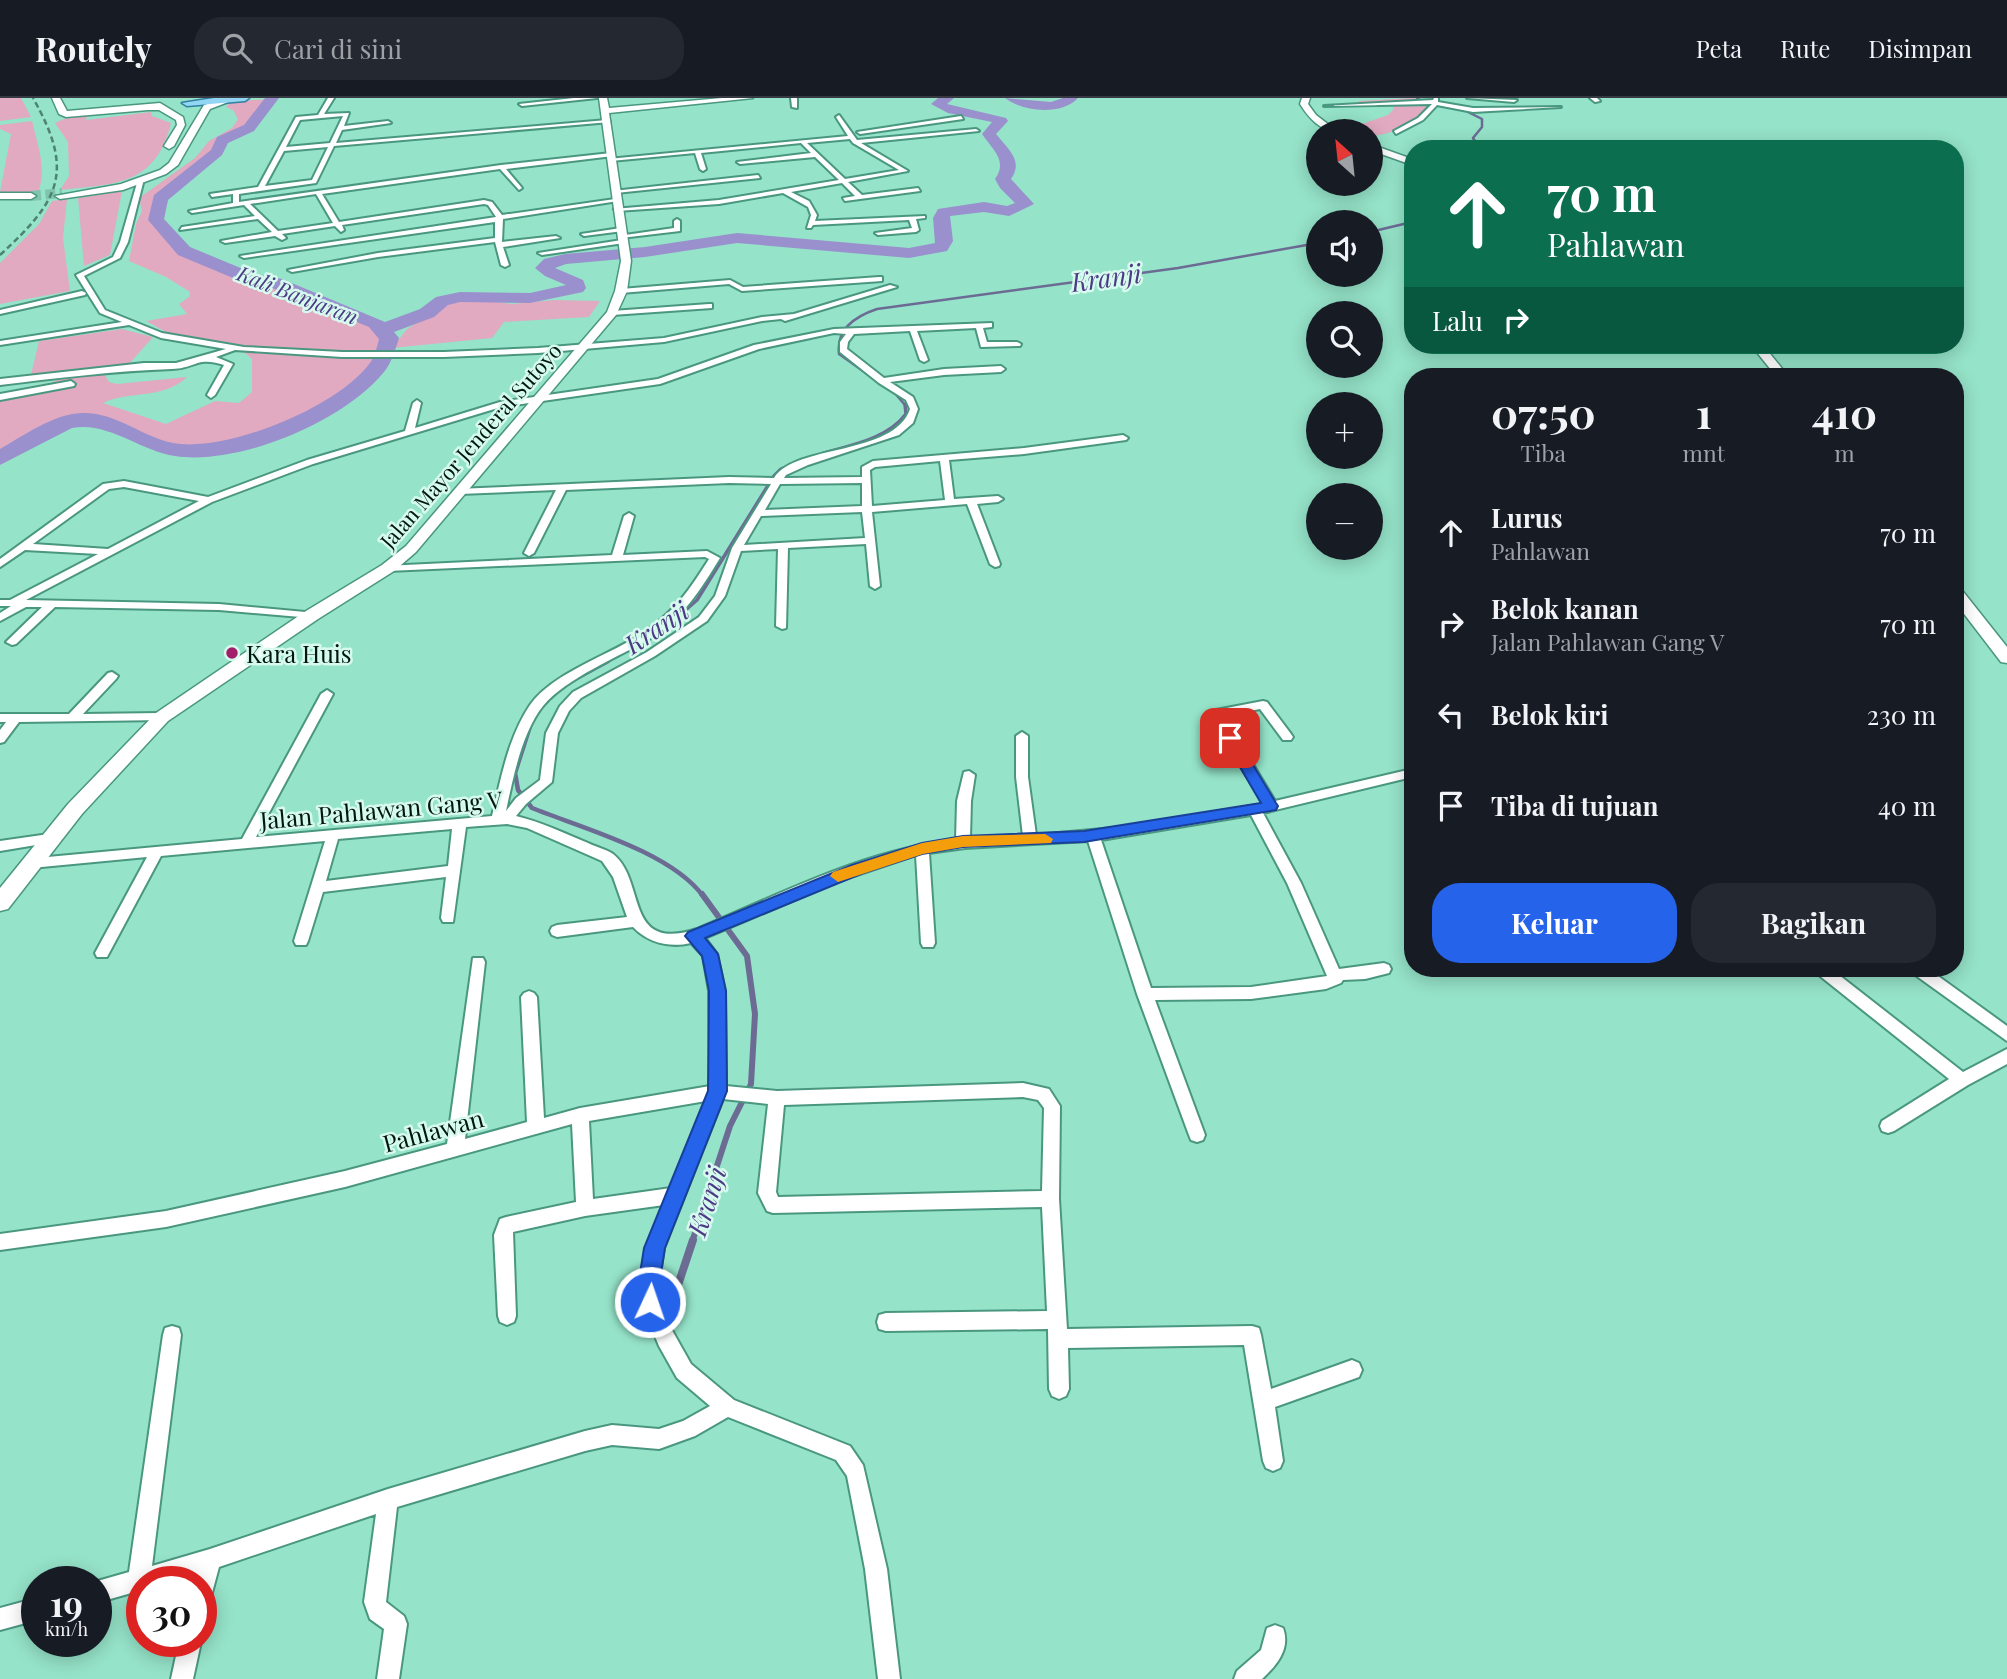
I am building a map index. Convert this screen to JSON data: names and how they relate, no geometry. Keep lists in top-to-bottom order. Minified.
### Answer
{"streets":{"main road":["Jalan Mayor Jenderal Sutoyo"],"street":["Jalan Pahlawan Gang V","Pahlawan"]},"crossings":[["Jalan Mayor Jenderal Sutoyo","Jalan Pahlawan Gang V"]],"water":["Kranji","Kali Banjaran"],"places":["Kara Huis"],"north":"top left","page":{"header":"Routely","search":"Cari di sini","nav":["Peta","Rute","Disimpan"],"map_buttons":["+","−"],"turn":["70 m","Pahlawan"],"then":"Lalu","eta":["07:50","Tiba","1","mnt","410","m"],"list":[{"name":"Lurus","note":"Pahlawan","value":"70 m"},{"name":"Belok kanan","note":"Jalan Pahlawan Gang V","value":"70 m"},{"name":"Belok kiri","value":"230 m"},{"name":"Tiba di tujuan","value":"40 m"}],"buttons":["Keluar","Bagikan"],"speed":"19 km/h","limit":"30"}}
